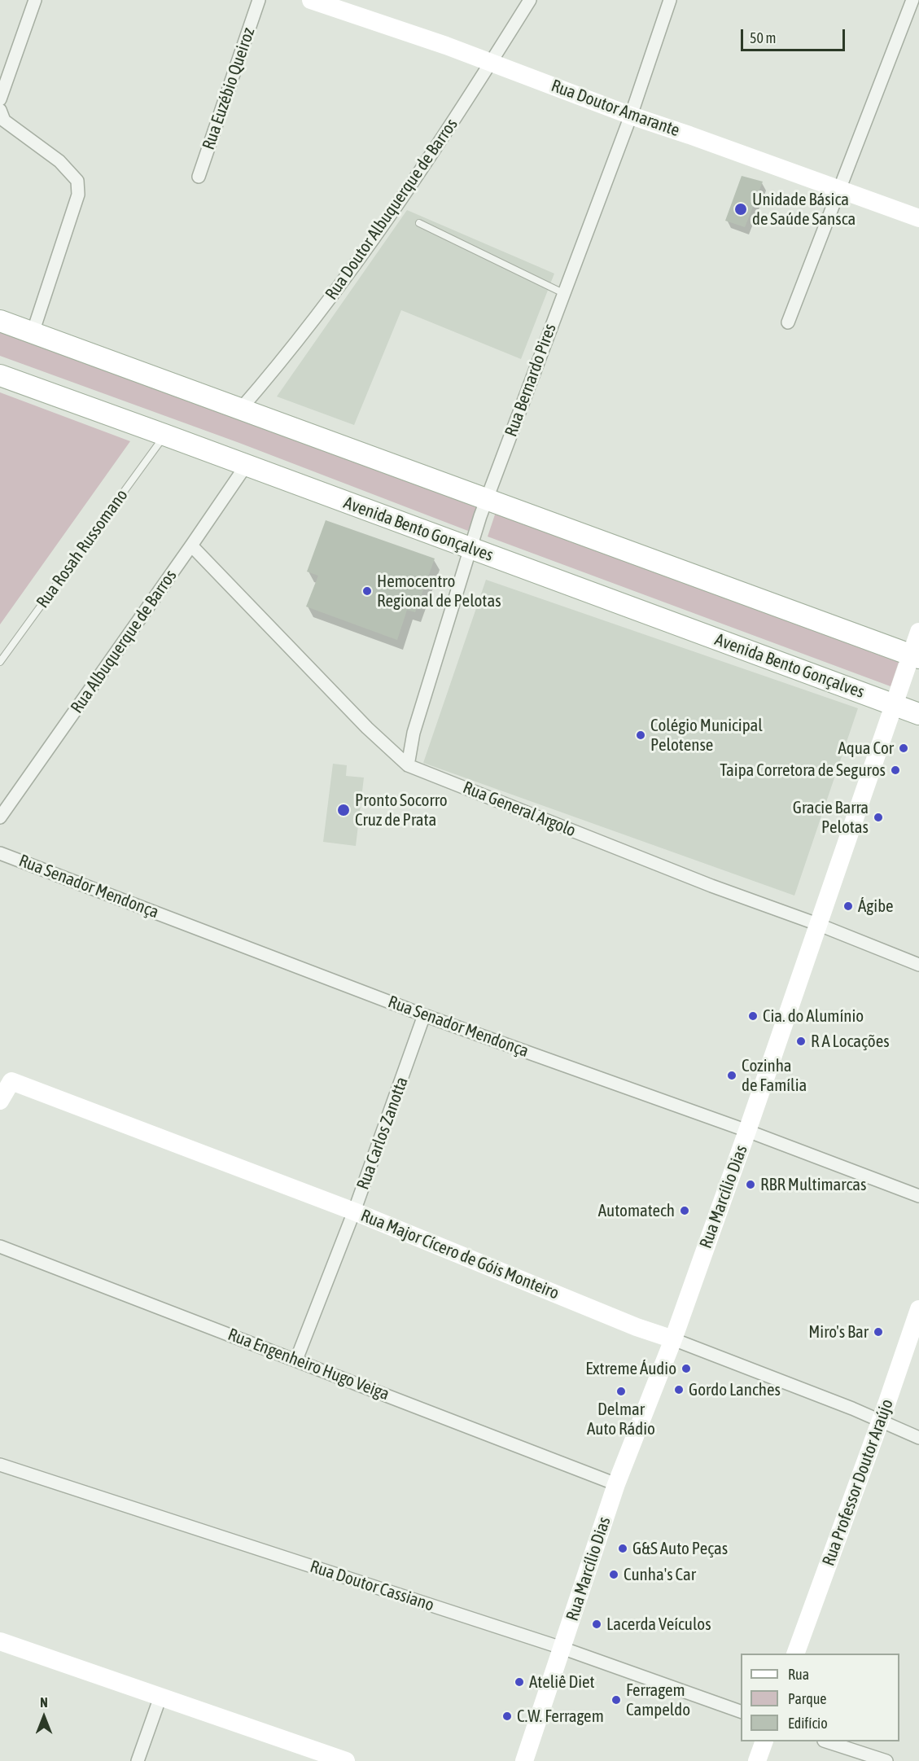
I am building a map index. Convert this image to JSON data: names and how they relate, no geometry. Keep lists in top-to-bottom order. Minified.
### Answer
{"streets":{"main road":["Avenida Bento Gonçalves"],"street":["Rua Euzébio Queiroz","Rua Doutor Amarante","Rua Doutor Albuquerque de Barros","Rua Bernardo Pires","Rua Albuquerque de Barros","Rua General Argolo","Rua Senador Mendonça","Rua Carlos Zanotta","Rua Marcílio Dias","Rua Major Cícero de Góis Monteiro","Rua Engenheiro Hugo Veiga","Rua Professor Doutor Araújo","Rua Doutor Cassiano"],"lane":["Rua Rosah Russomano"]},"crossings":[["Rua Doutor Amarante","Rua Doutor Albuquerque de Barros"],["Rua Doutor Amarante","Rua Bernardo Pires"],["Rua Bernardo Pires","Avenida Bento Gonçalves"],["Rua Bernardo Pires","Rua General Argolo"],["Avenida Bento Gonçalves","Rua Rosah Russomano"],["Avenida Bento Gonçalves","Rua Albuquerque de Barros"],["Avenida Bento Gonçalves","Rua Marcílio Dias"],["Rua Albuquerque de Barros","Rua General Argolo"],["Rua General Argolo","Rua Marcílio Dias"],["Rua Senador Mendonça","Rua Carlos Zanotta"],["Rua Senador Mendonça","Rua Marcílio Dias"],["Rua Carlos Zanotta","Rua Major Cícero de Góis Monteiro"],["Rua Carlos Zanotta","Rua Engenheiro Hugo Veiga"],["Rua Marcílio Dias","Rua Major Cícero de Góis Monteiro"],["Rua Marcílio Dias","Rua Engenheiro Hugo Veiga"],["Rua Marcílio Dias","Rua Doutor Cassiano"],["Rua Major Cícero de Góis Monteiro","Rua Professor Doutor Araújo"]],"places":["Unidade Básica de Saúde Sansca","Hemocentro Regional de Pelotas","Colégio Municipal Pelotense","Aqua Cor","Taipa Corretora de Seguros","Pronto Socorro Cruz de Prata","Gracie Barra Pelotas","Ágibe","Cia. do Alumínio","R A Locações","Cozinha de Família","RBR Multimarcas","Automatech","Miro's Bar","Extreme Áudio","Gordo Lanches","Delmar Auto Rádio","G&S Auto Peças","Cunha's Car","Lacerda Veículos","Ateliê Diet","Ferragem Campeldo","C.W. Ferragem"],"legend":["Rua","Parque","Edifício"],"scale_bar":"50 m","north":"top"}
